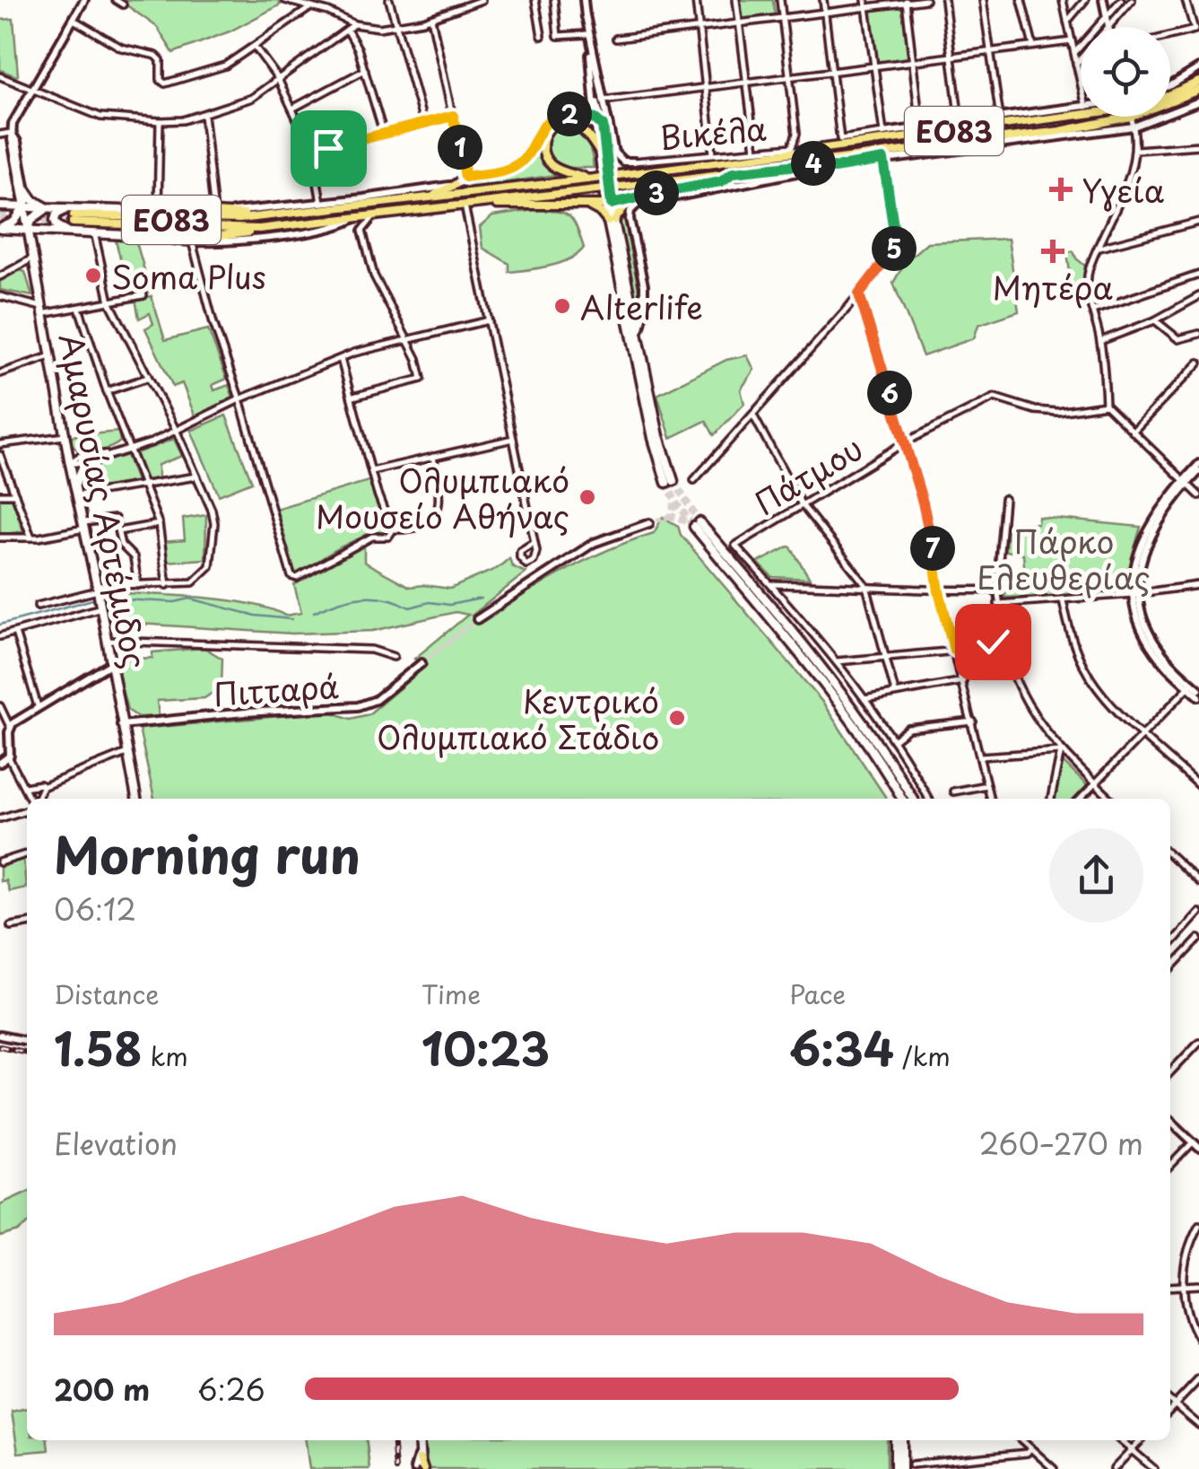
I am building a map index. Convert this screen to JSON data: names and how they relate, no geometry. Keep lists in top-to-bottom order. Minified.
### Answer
{"streets":{"main road":["ΕΟ83","Αμαρυσίας Αρτέμιδος"],"street":["Βικέλα","Πάτμου","Πιτταρά"]},"crossings":[["Αμαρυσίας Αρτέμιδος","Πιτταρά"]],"parks":["Πάρκο Ελευθερίας"],"places":{"health":["Υγεία","Μητέρα"],"other":["Soma Plus","Alterlife","Ολυμπιακό Μουσείο Αθήνας","Κεντρικό Ολυμπιακό Στάδιο"]},"page":{"pins":["2","1","4","3","5","6","7"],"heading":["Morning run","06:12"],"stats":[["Distance","1.58 km"],["Time","10:23"],["Pace","6:34 /km"]],"chart":["Elevation","260–270 m"],"list":[{"name":"200 m","note":"6:26"}]}}
